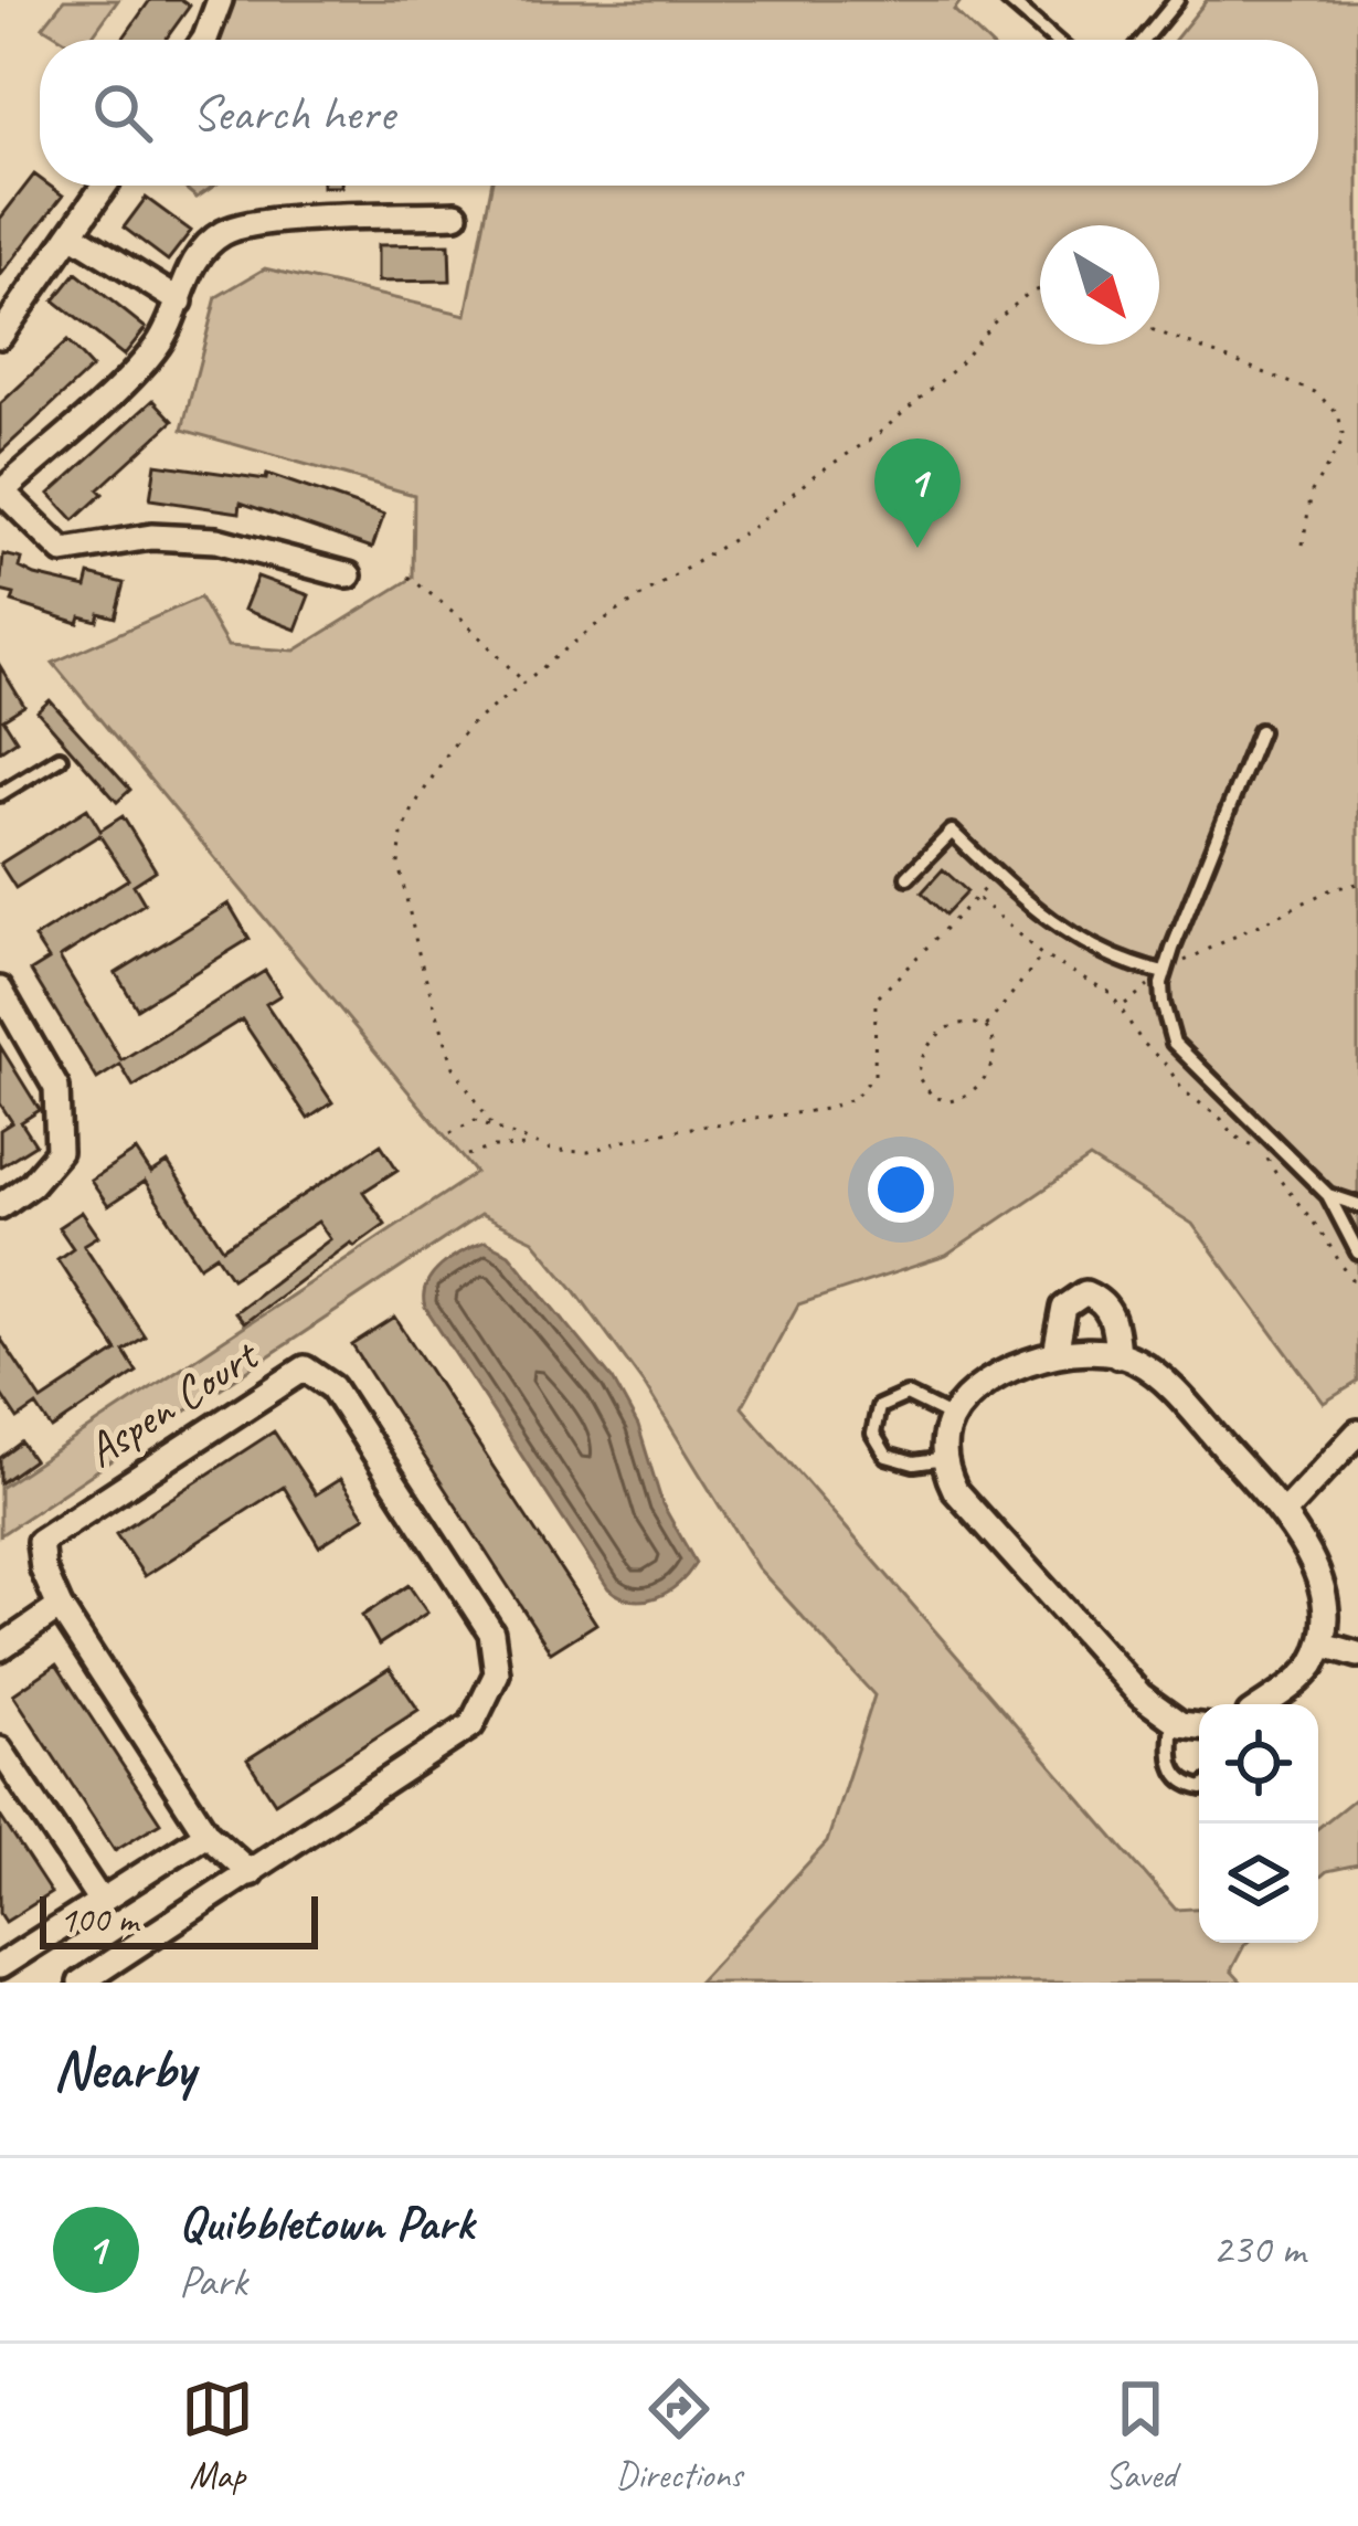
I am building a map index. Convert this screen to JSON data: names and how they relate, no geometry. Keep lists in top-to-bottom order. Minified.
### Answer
{"streets":{"street":["Aspen Court"]},"scale_bar":"100 m","north":"bottom right","page":{"search":"Search here","pins":"1","scale":"100 m","heading":"Nearby","list":[{"mark":"1","name":"Quibbletown Park","note":"Park","value":"230 m"}],"nav":["Map","Directions","Saved"]}}
